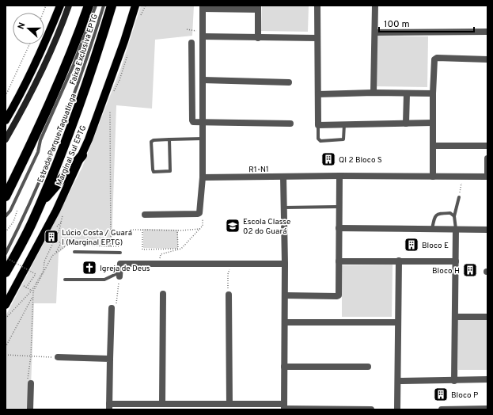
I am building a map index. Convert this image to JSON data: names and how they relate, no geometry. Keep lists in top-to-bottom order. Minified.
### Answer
{"streets":{"highway":["Estrada Parque Taguatinga"],"main road":["Marginal Sul EPTG"],"street":["R1-N1"],"lane":["Faixa Exclusiva EPTG"]},"places":{"building":["QI 2 Bloco S","Lúcio Costa / Guará I (Marginal EPTG)","Bloco E","Bloco H","Bloco P"],"school or university":["Escola Classe 02 do Guará"],"church":["Igreja de Deus"]},"scale_bar":"100 m","north":"left"}
